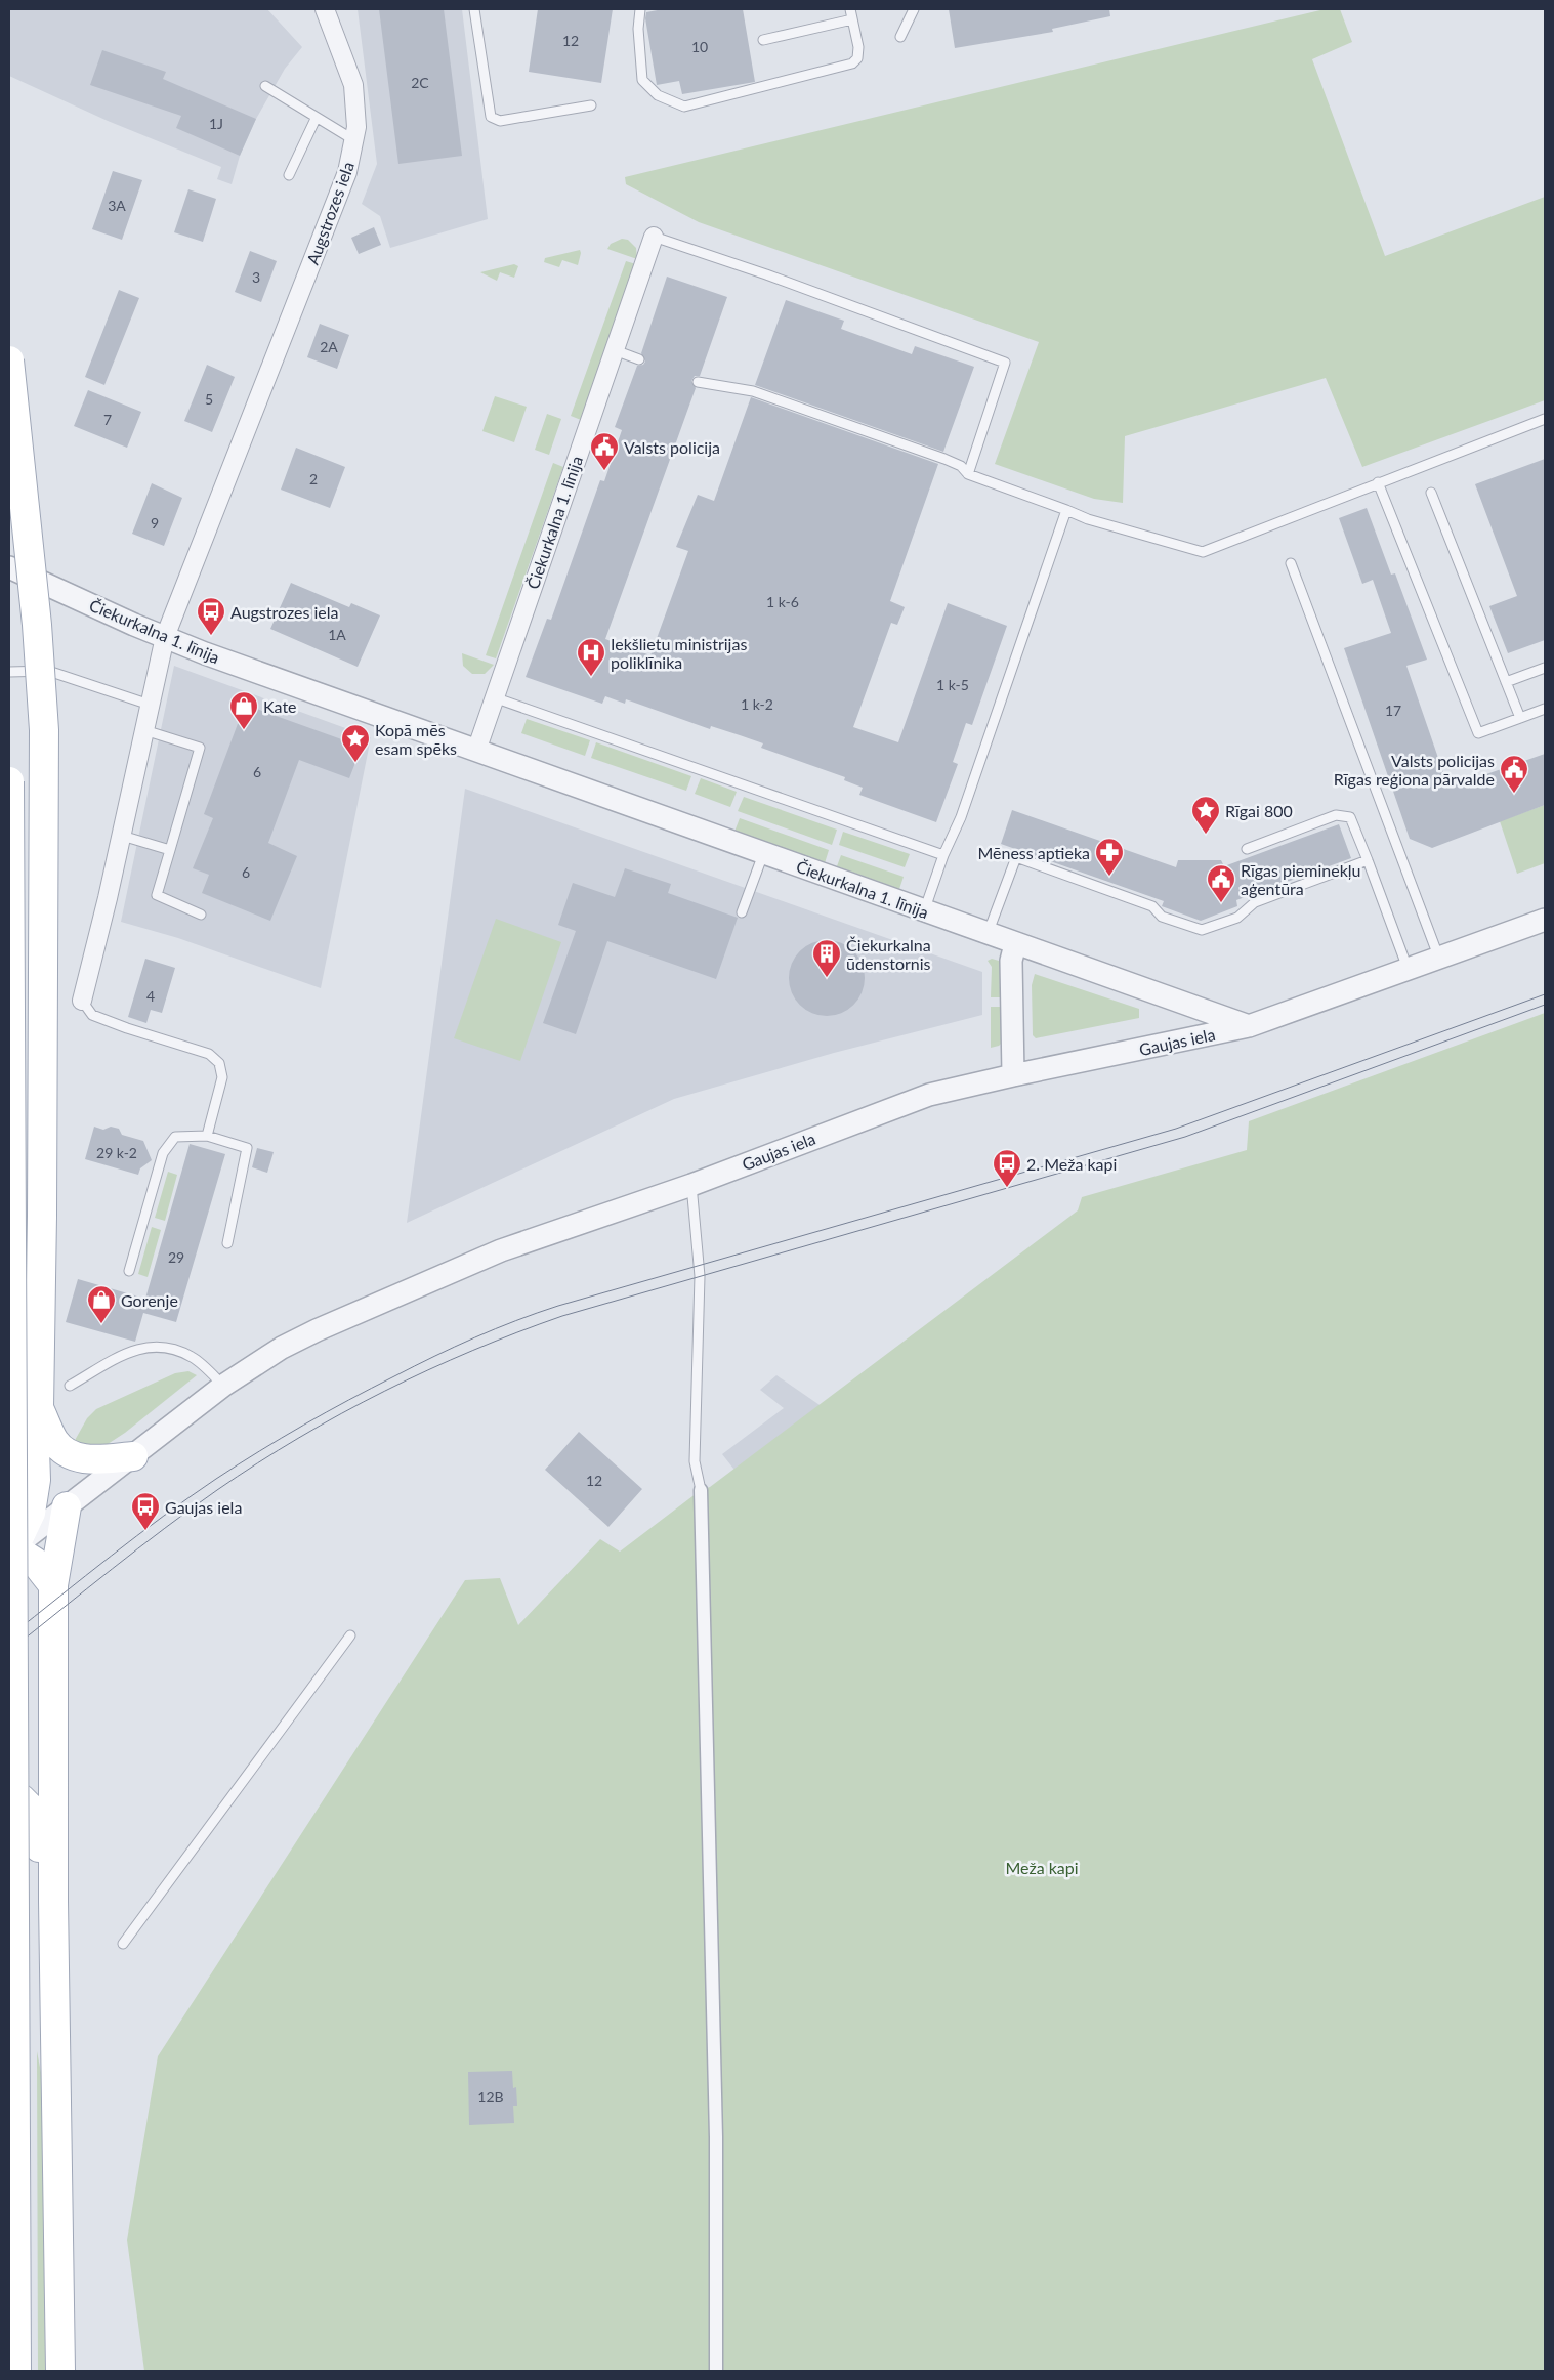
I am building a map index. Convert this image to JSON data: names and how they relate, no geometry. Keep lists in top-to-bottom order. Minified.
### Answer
{"streets":{"street":["Augstrozes iela","Čiekurkalna 1. līnija","Gaujas iela"]},"crossings":[["Augstrozes iela","Čiekurkalna 1. līnija"],["Čiekurkalna 1. līnija","Gaujas iela"]],"parks":["Meža kapi"],"places":{"public building":["Valsts policija","Valsts policijas Rīgas reģiona pārvalde","Rīgas pieminekļu aģentūra"],"bus stop":["Augstrozes iela","2. Meža kapi","Gaujas iela"],"hospital":["Iekšlietu ministrijas poliklīnika"],"shop":["Kate","Gorenje"],"place":["Kopā mēs esam spēks","Rīgai 800"],"pharmacy":["Mēness aptieka"],"building":["Čiekurkalna ūdenstornis"]},"house_numbers":["12","10","2C","1J","3A","3","2A","5","7","2","9","1 k-6","1A","1 k-5","1 k-2","17","6","6","4","29 k-2","29","12","12B"]}
